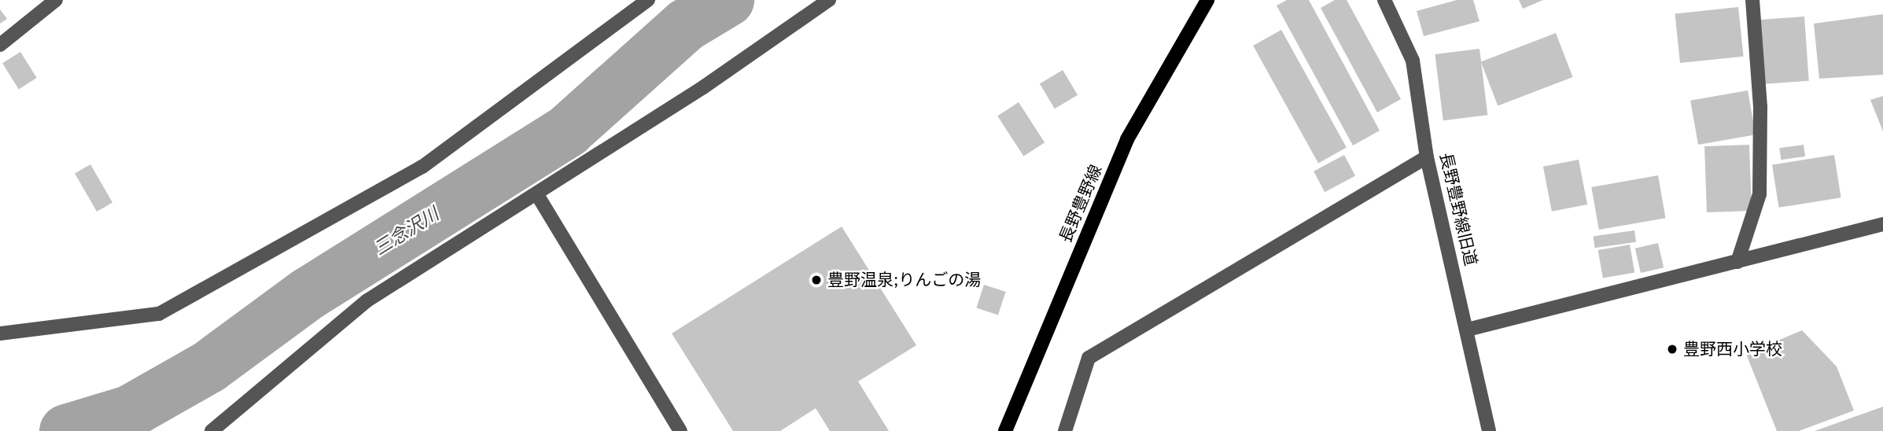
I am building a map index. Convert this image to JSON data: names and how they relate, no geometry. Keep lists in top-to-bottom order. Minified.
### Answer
{"streets":{"main road":["長野豊野線"],"street":["長野豊野線旧道"]},"water":["三念沢川"],"places":["豊野温泉;りんごの湯","豊野西小学校"]}
